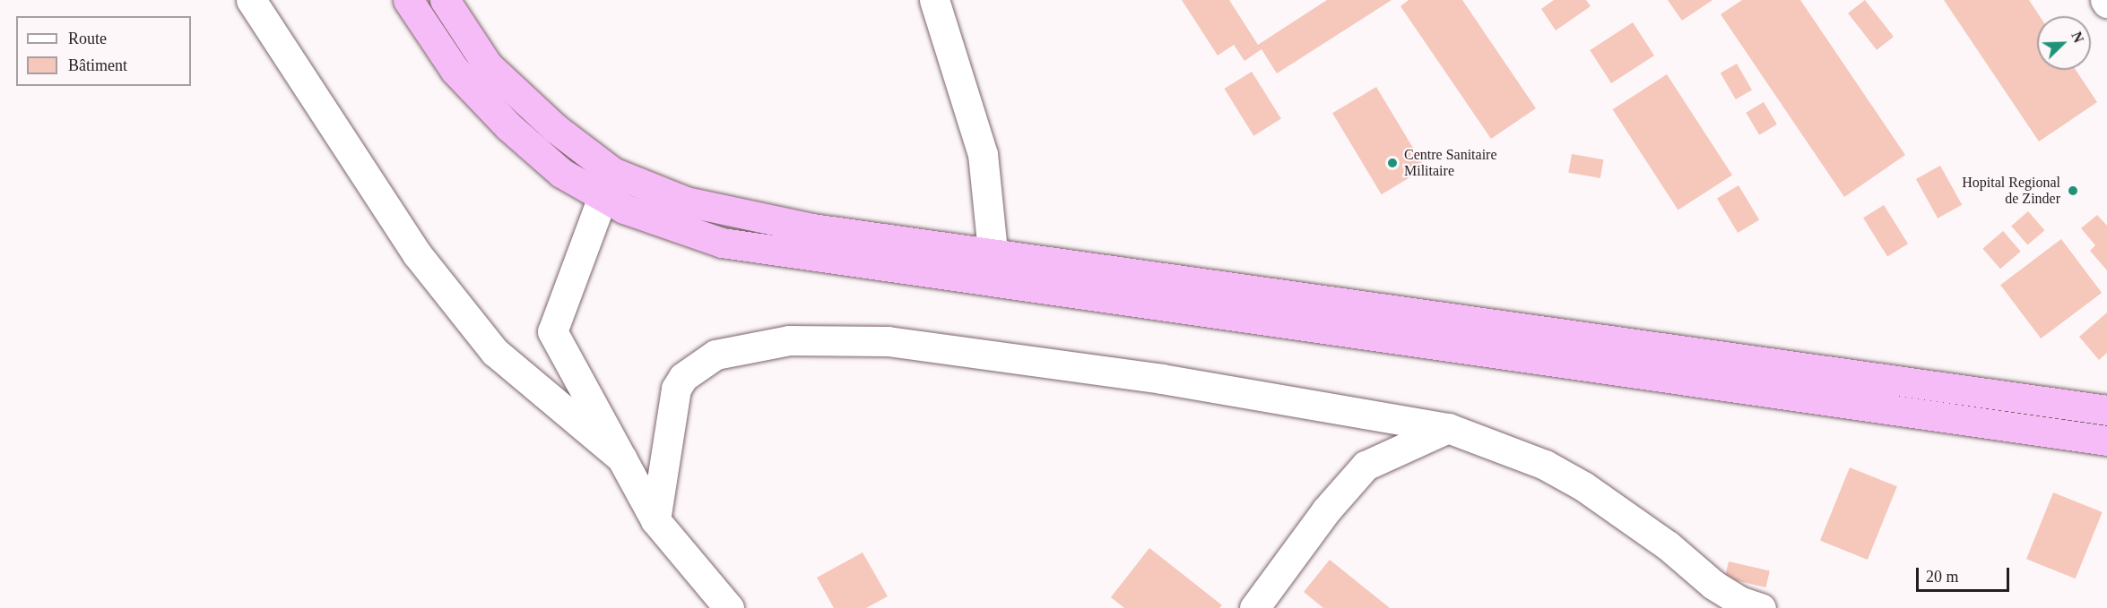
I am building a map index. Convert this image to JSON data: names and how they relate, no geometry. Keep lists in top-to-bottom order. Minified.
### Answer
{"places":["Centre Sanitaire Militaire","Hopital Regional de Zinder"],"legend":["Route","Bâtiment"],"scale_bar":"20 m","north":"top right"}
